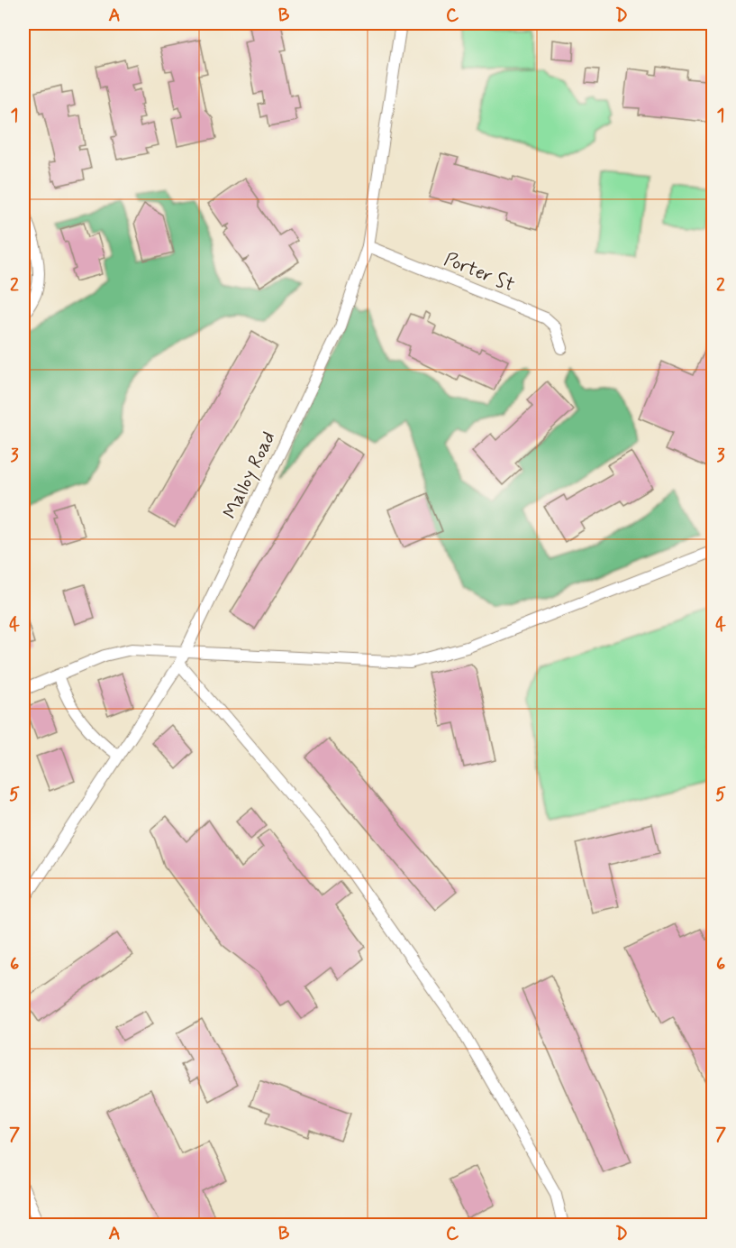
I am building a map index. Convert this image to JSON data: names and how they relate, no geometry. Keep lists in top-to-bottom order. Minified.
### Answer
{"streets":{"lane":["Porter St","Malloy Road"]},"crossings":[["Porter St","Malloy Road"]],"grid":{"columns":["A","B","C","D"],"rows":["1","2","3","4","5","6","7"]}}
